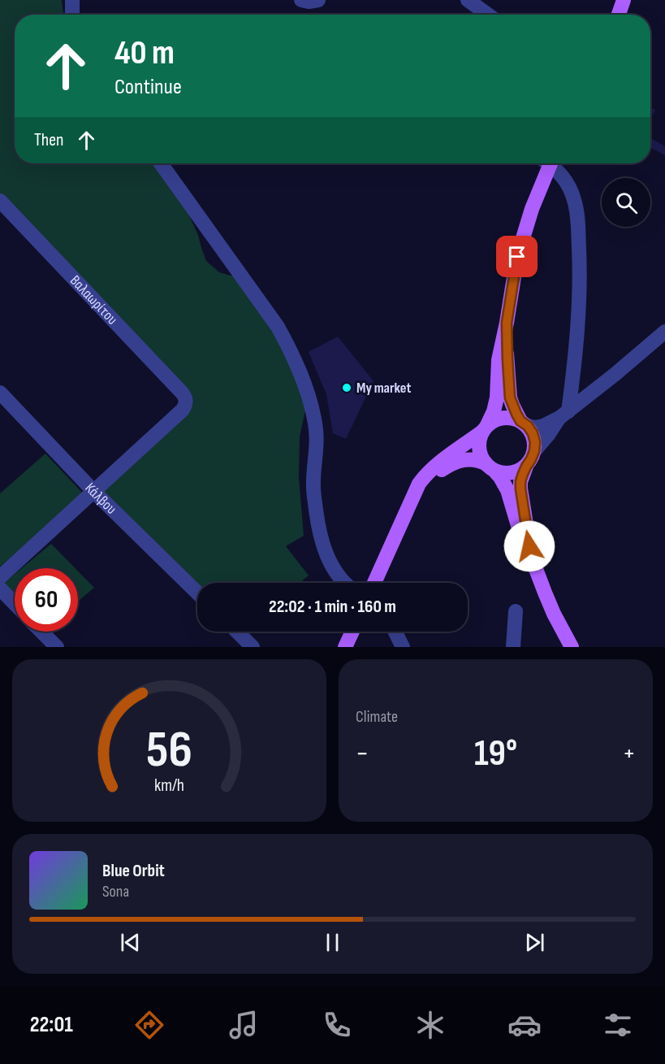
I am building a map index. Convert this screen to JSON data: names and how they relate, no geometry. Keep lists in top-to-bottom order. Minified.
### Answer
{"streets":{"street":["Βαλαωρίτου","Κάλβου"]},"crossings":[["Βαλαωρίτου","Κάλβου"]],"places":["My market"],"page":{"turn":["40 m","Continue"],"then":"Then","limit":"60","trip":"22:02 · 1 min · 160 m","tile":"Climate","heat":["−","19°","+"],"song":["Blue Orbit","Sona"],"tabs":"22:01","gauge":["56","km/h"]}}
